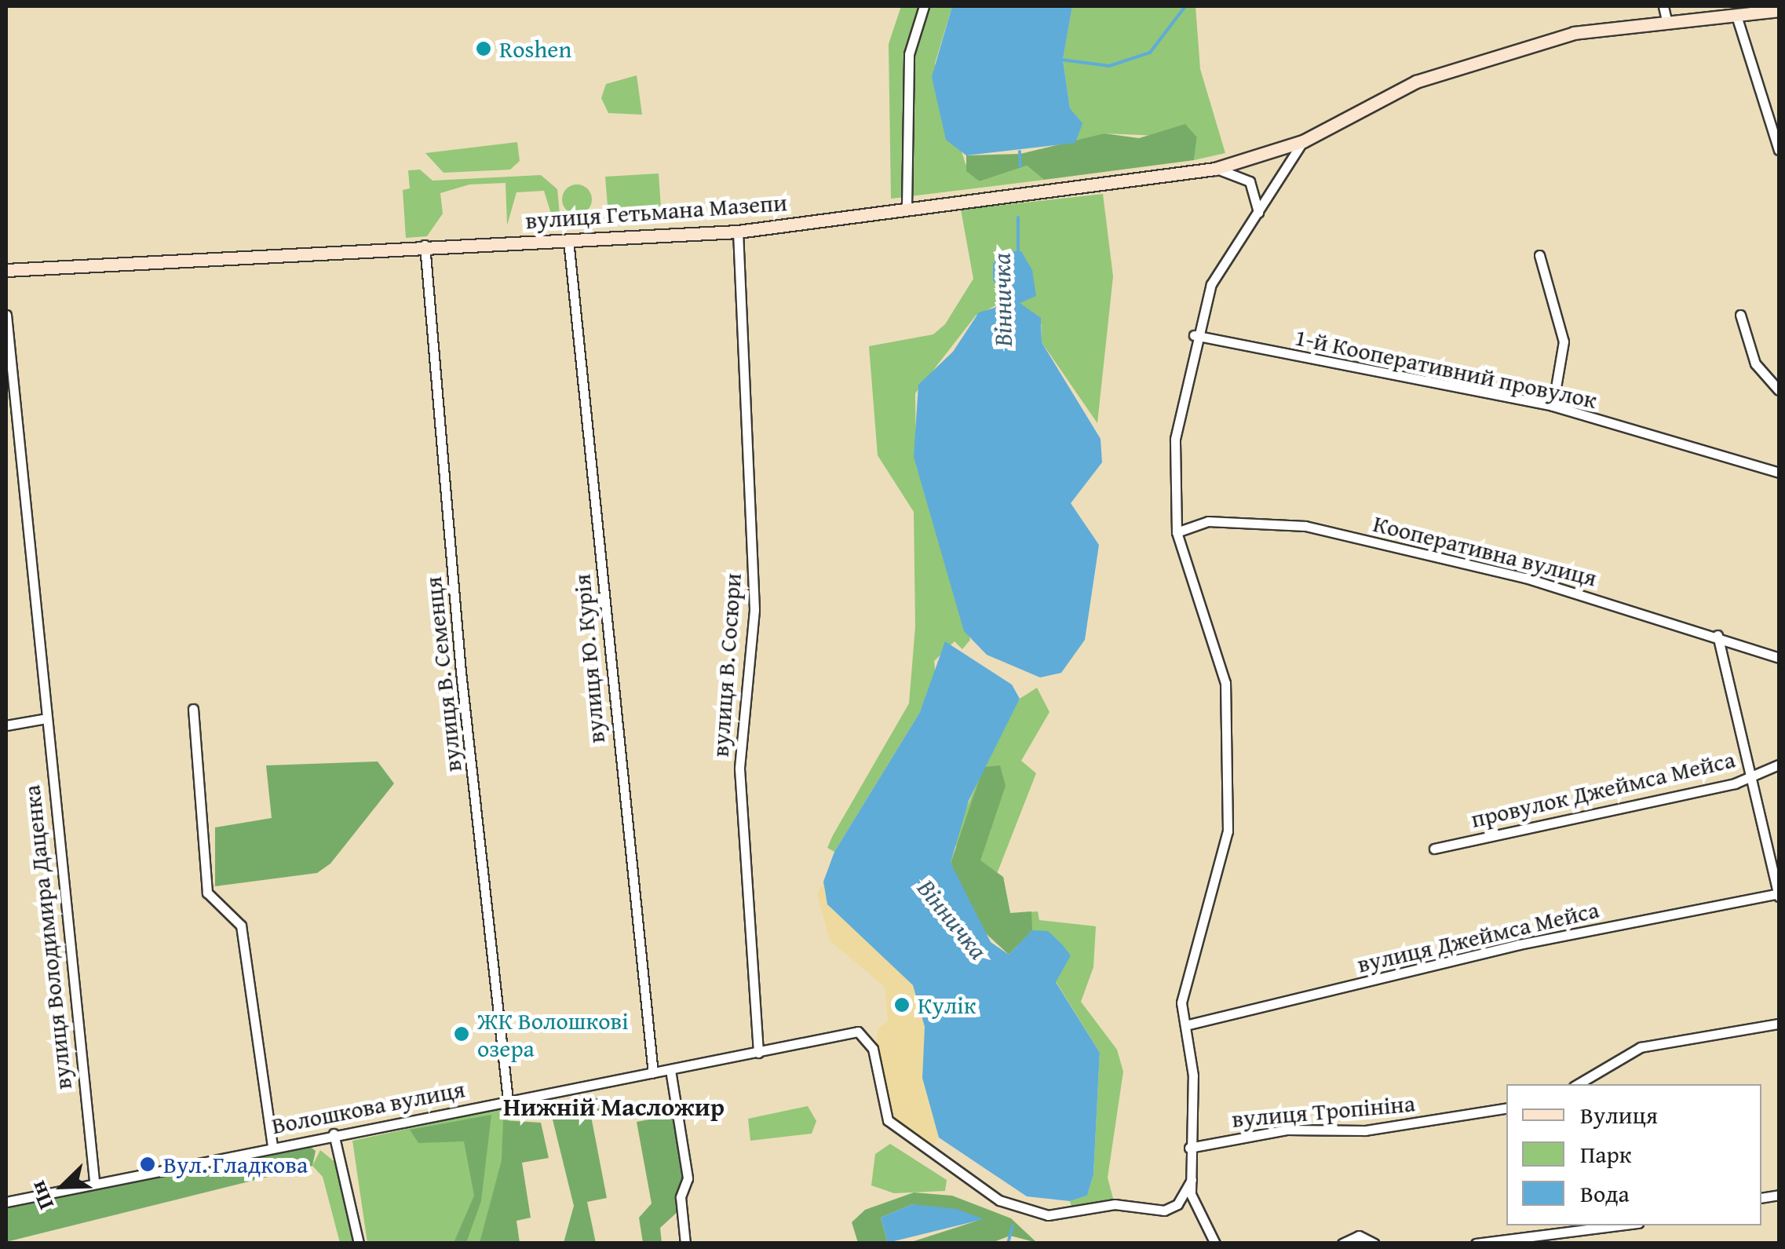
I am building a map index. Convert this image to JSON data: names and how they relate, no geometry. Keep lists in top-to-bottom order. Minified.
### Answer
{"streets":{"street":["вулиця Гетьмана Мазепи","1-й Кооперативний провулок","Кооперативна вулиця","вулиця Ю. Курія","вулиця В. Сосюри","вулиця В. Семенця","провулок Джеймса Мейса","вулиця Джеймса Мейса","вулиця Володимира Даценка","Волошкова вулиця","вулиця Тропініна"]},"crossings":[["вулиця Гетьмана Мазепи","вулиця Ю. Курія"],["вулиця Гетьмана Мазепи","вулиця В. Сосюри"],["вулиця Гетьмана Мазепи","вулиця В. Семенця"],["Кооперативна вулиця","вулиця Джеймса Мейса"],["вулиця Ю. Курія","Волошкова вулиця"],["вулиця В. Сосюри","Волошкова вулиця"],["вулиця В. Семенця","Волошкова вулиця"],["провулок Джеймса Мейса","вулиця Джеймса Мейса"],["вулиця Володимира Даценка","Волошкова вулиця"]],"districts":["Нижній Масложир"],"water":["Вінничка"],"places":["Roshen","Кулік","ЖК Волошкові озера","Вул. Гладкова"],"legend":["Вулиця","Парк","Вода"],"north":"bottom left"}
